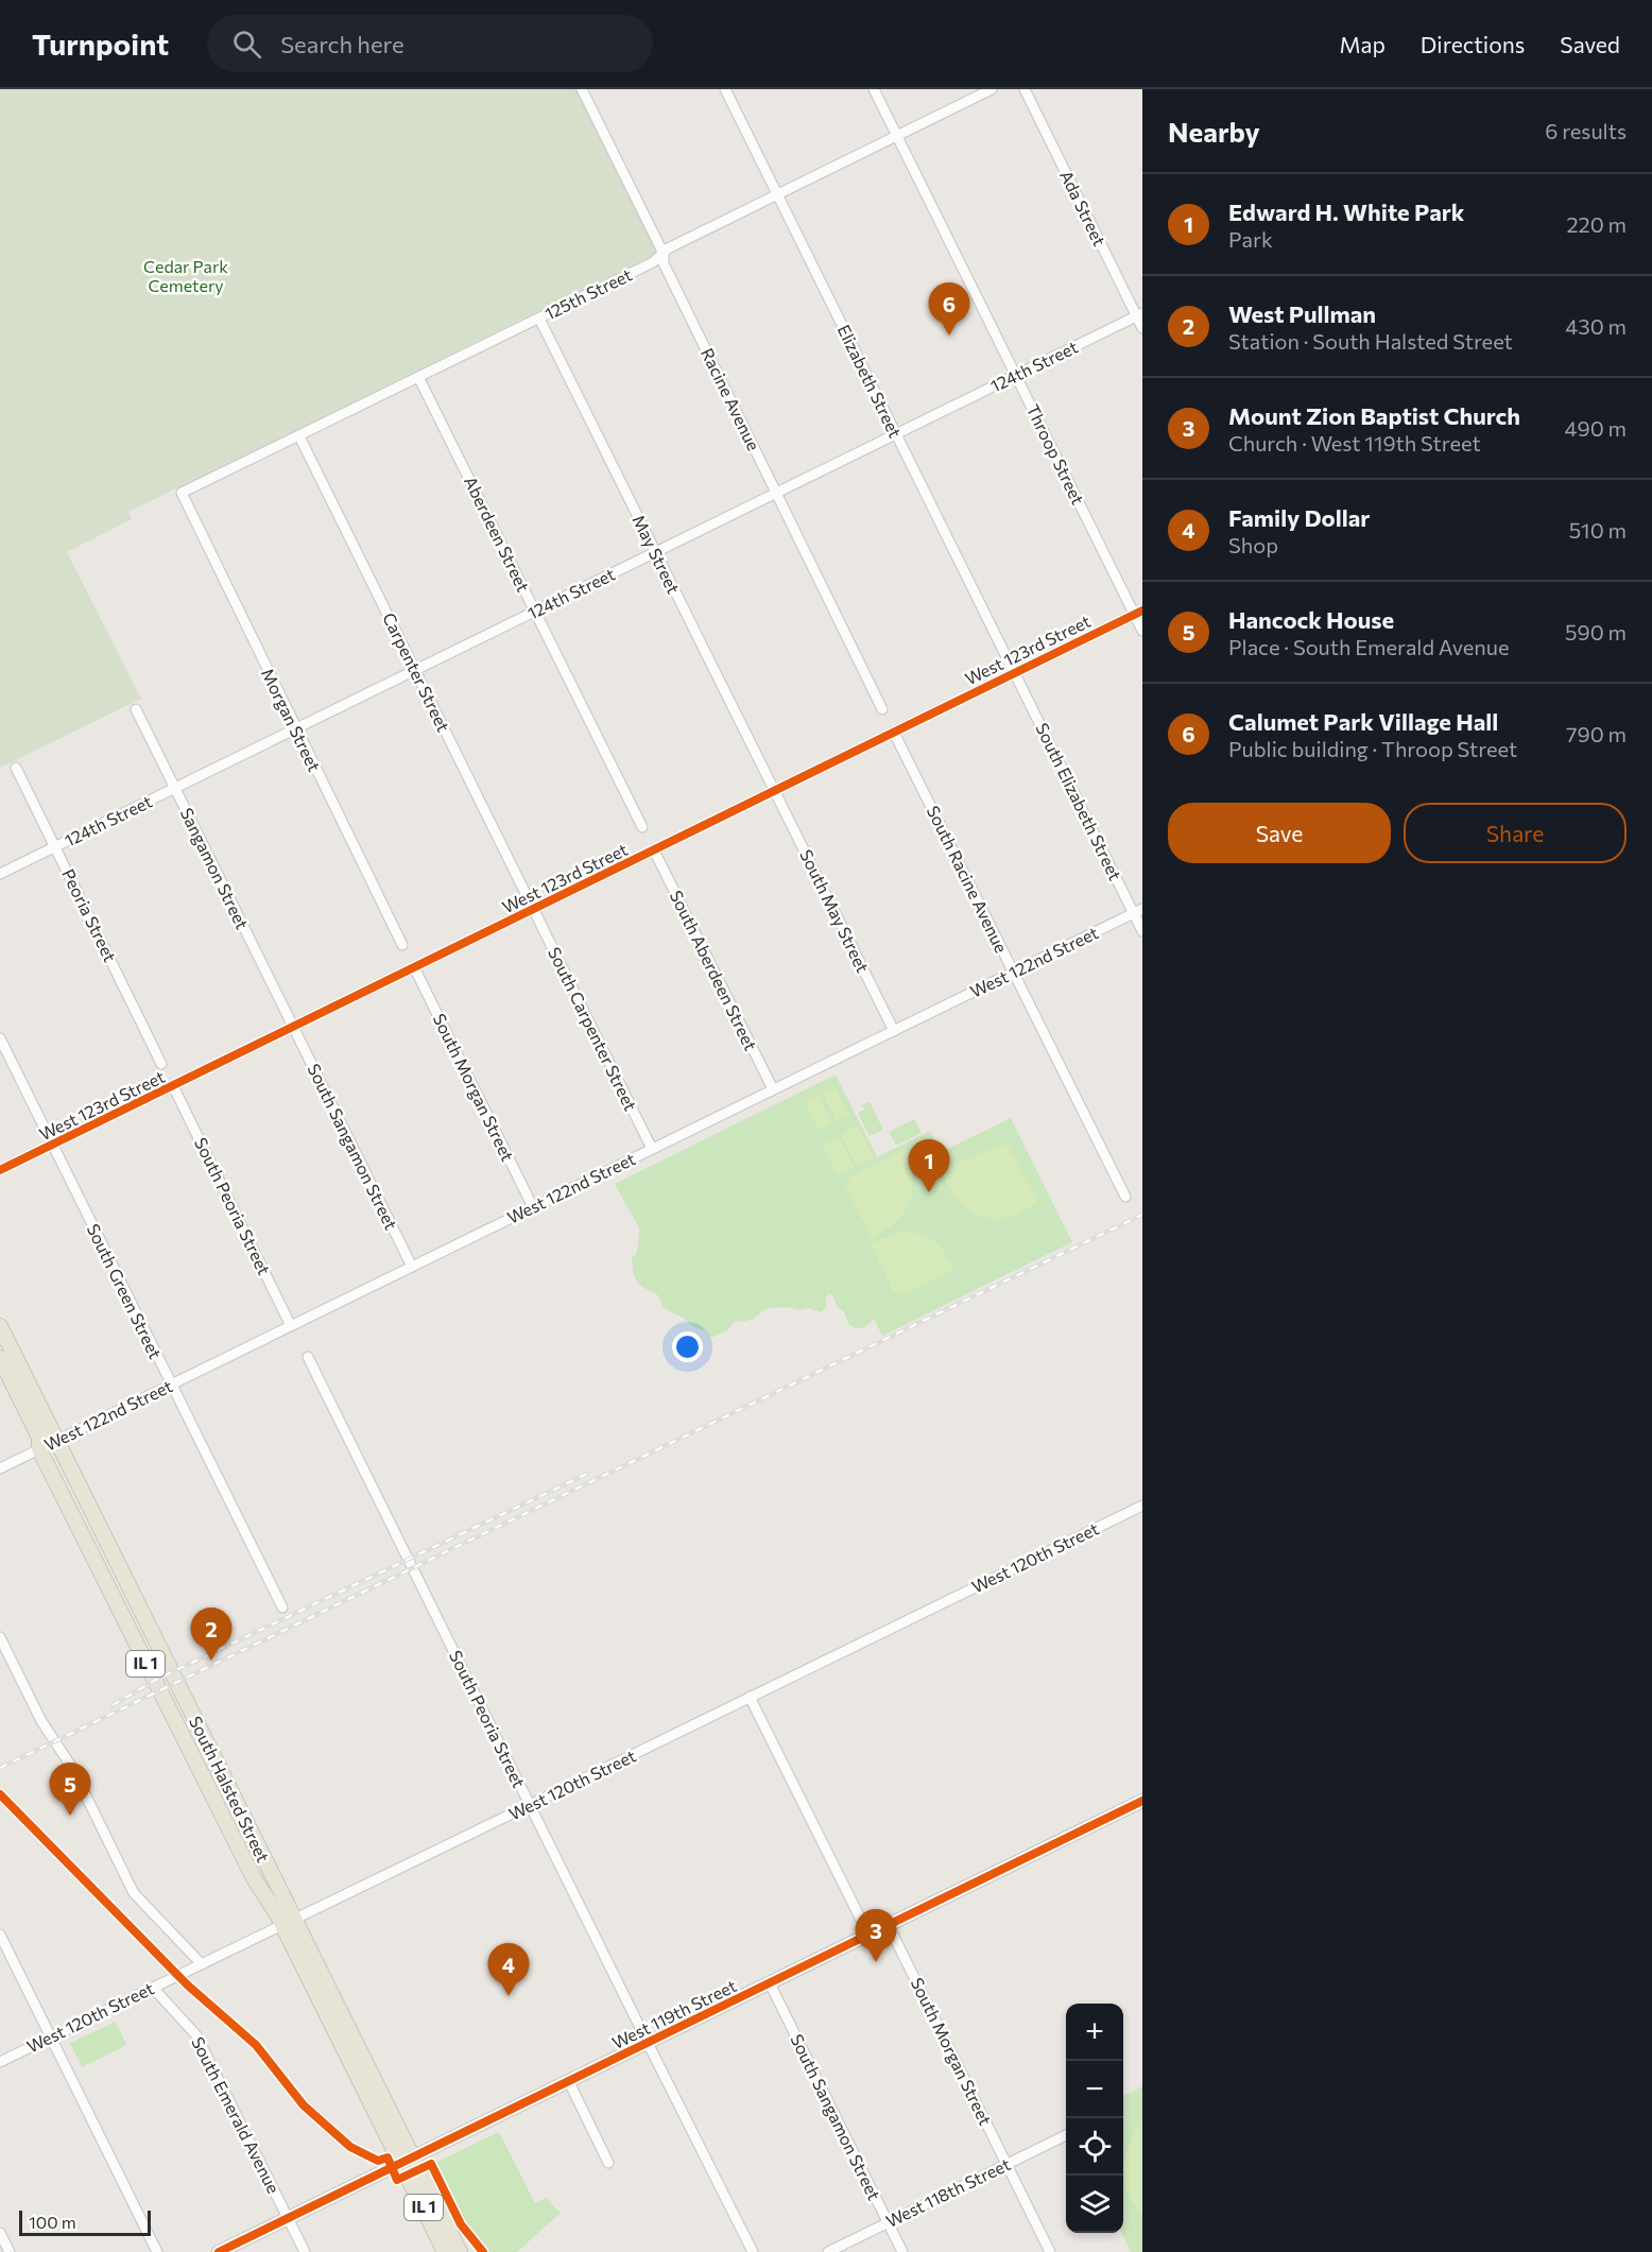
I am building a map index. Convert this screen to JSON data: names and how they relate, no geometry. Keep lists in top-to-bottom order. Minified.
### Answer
{"streets":{"main road":["IL 1","South Halsted Street"],"street":["Ada Street","125th Street","124th Street","Elizabeth Street","Racine Avenue","Throop Street","Aberdeen Street","May Street","West 123rd Street","Carpenter Street","Morgan Street","South Elizabeth Street","Sangamon Street","South Racine Avenue","South May Street","Peoria Street","West 122nd Street","South Aberdeen Street","South Carpenter Street","South Morgan Street","South Sangamon Street","South Peoria Street","South Green Street","West 120th Street","West 119th Street","South Emerald Avenue","West 118th Street"]},"crossings":[["Ada Street","124th Street"],["125th Street","Elizabeth Street"],["125th Street","Racine Avenue"],["125th Street","Throop Street"],["125th Street","Aberdeen Street"],["125th Street","May Street"],["125th Street","Carpenter Street"],["125th Street","Morgan Street"],["124th Street","Elizabeth Street"],["124th Street","Racine Avenue"],["124th Street","Throop Street"],["124th Street","Aberdeen Street"],["124th Street","May Street"],["124th Street","Carpenter Street"],["124th Street","Morgan Street"],["124th Street","Sangamon Street"],["124th Street","Peoria Street"],["Elizabeth Street","West 123rd Street"],["Elizabeth Street","South Elizabeth Street"],["Throop Street","West 123rd Street"],["May Street","West 123rd Street"],["May Street","South May Street"],["West 123rd Street","Carpenter Street"],["West 123rd Street","South Elizabeth Street"],["West 123rd Street","Sangamon Street"],["West 123rd Street","South Racine Avenue"],["West 123rd Street","South May Street"],["West 123rd Street","South Aberdeen Street"],["West 123rd Street","South Carpenter Street"],["West 123rd Street","South Morgan Street"],["West 123rd Street","South Sangamon Street"],["West 123rd Street","South Peoria Street"],["West 123rd Street","South Green Street"],["Carpenter Street","South Carpenter Street"],["South Elizabeth Street","West 122nd Street"],["Sangamon Street","South Sangamon Street"],["South Racine Avenue","West 122nd Street"],["South May Street","West 122nd Street"],["West 122nd Street","South Aberdeen Street"],["West 122nd Street","South Carpenter Street"],["West 122nd Street","South Morgan Street"],["West 122nd Street","South Sangamon Street"],["West 122nd Street","South Peoria Street"],["West 122nd Street","South Green Street"],["West 122nd Street","South Halsted Street"],["South Morgan Street","West 120th Street"],["South Morgan Street","West 119th Street"],["South Morgan Street","West 118th Street"],["South Sangamon Street","West 119th Street"],["South Sangamon Street","West 118th Street"],["South Peoria Street","West 120th Street"],["South Peoria Street","West 119th Street"],["West 120th Street","South Halsted Street"],["West 120th Street","South Emerald Avenue"],["South Halsted Street","West 119th Street"],["West 119th Street","South Emerald Avenue"]],"parks":["Cedar Park Cemetery"],"scale_bar":"100 m","page":{"header":"Turnpoint","search":"Search here","nav":["Map","Directions","Saved"],"heading":["Nearby","6 results"],"list":[{"mark":"1","name":"Edward H. White Park","note":"Park","value":"220 m"},{"mark":"2","name":"West Pullman","note":"Station · South Halsted Street","value":"430 m"},{"mark":"3","name":"Mount Zion Baptist Church","note":"Church · West 119th Street","value":"490 m"},{"mark":"4","name":"Family Dollar","note":"Shop","value":"510 m"},{"mark":"5","name":"Hancock House","note":"Place · South Emerald Avenue","value":"590 m"},{"mark":"6","name":"Calumet Park Village Hall","note":"Public building · Throop Street","value":"790 m"}],"pins":["6","1","2","5","3","4"],"buttons":["Save","Share"],"map_buttons":["+","−"],"scale":"100 m"}}
